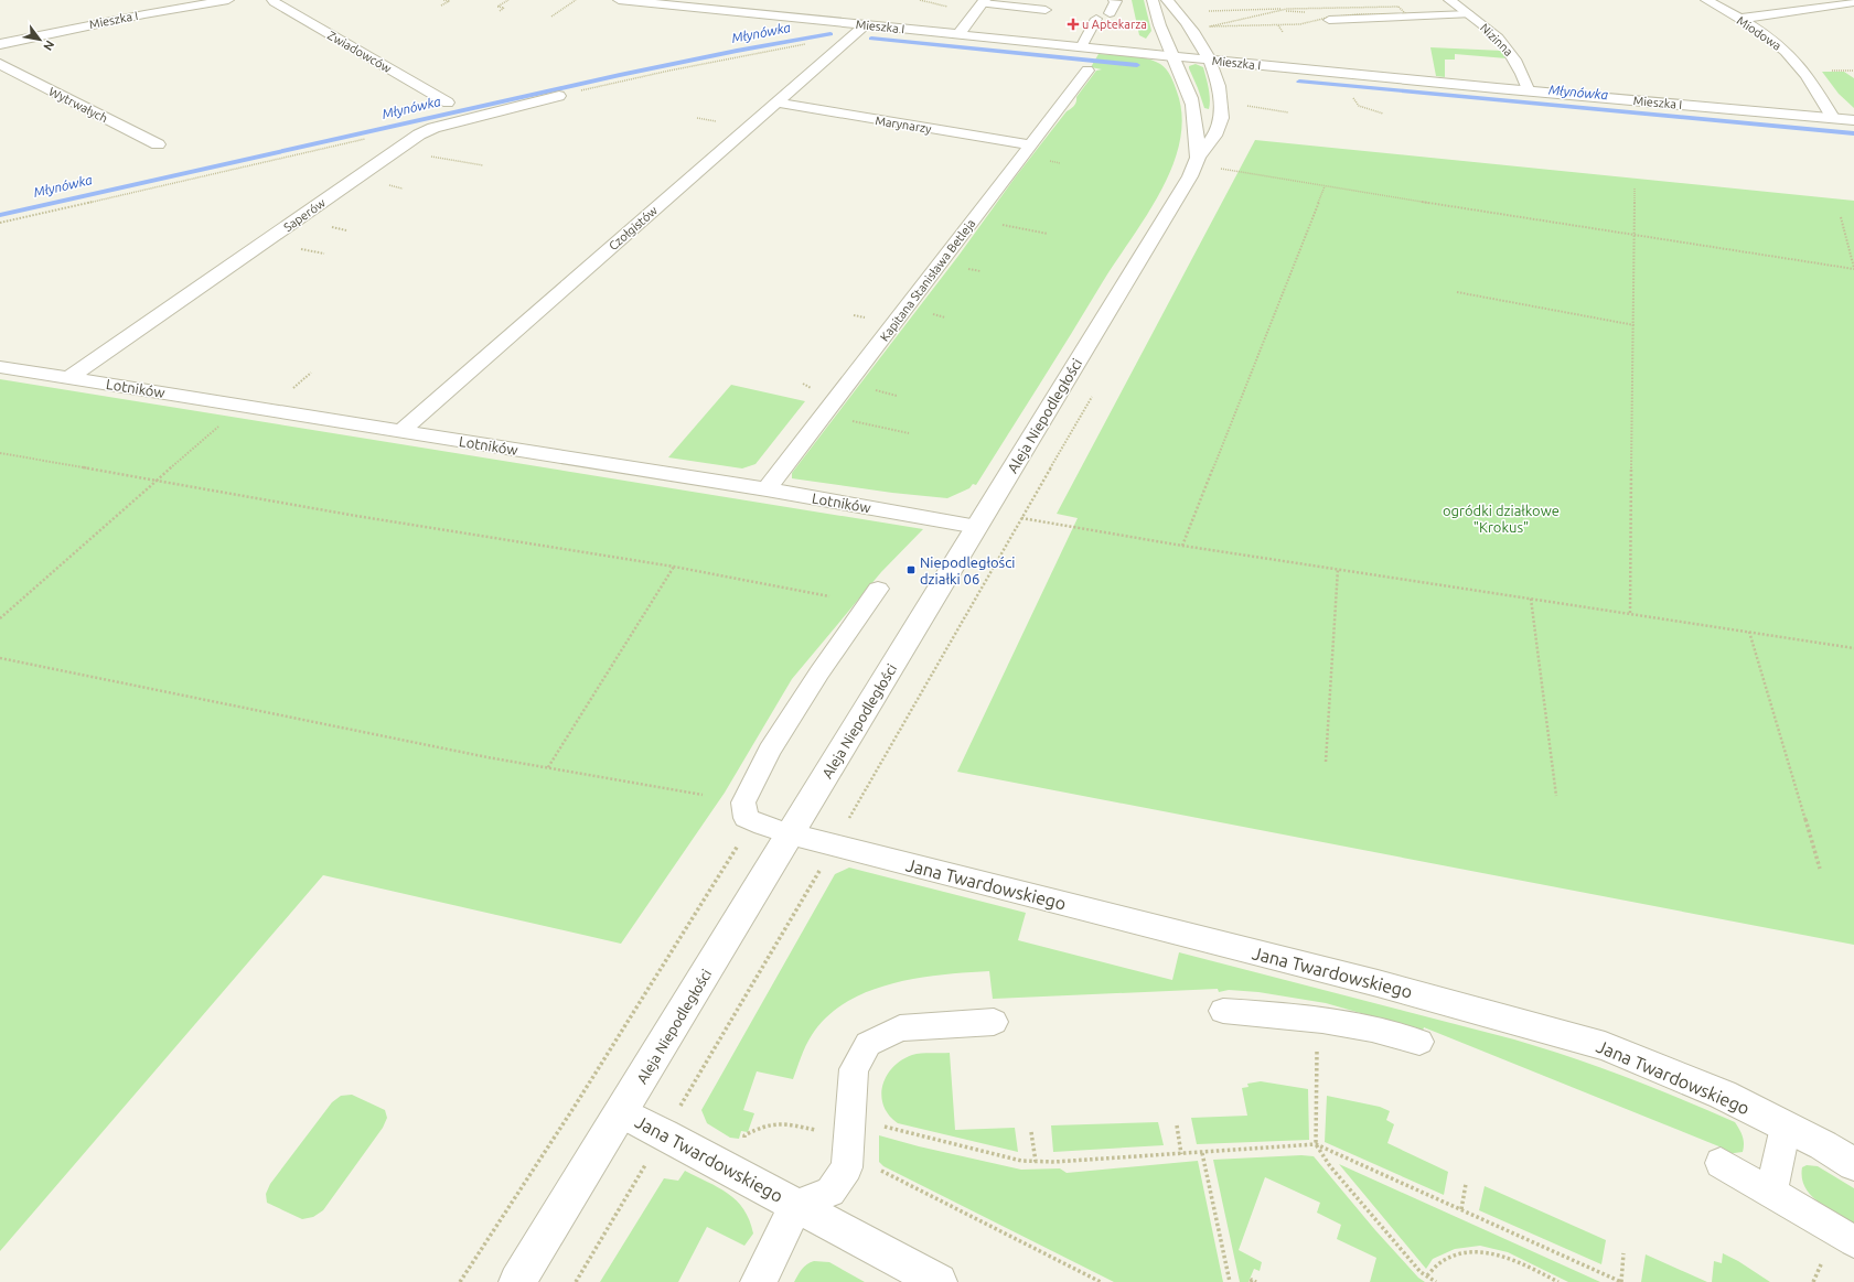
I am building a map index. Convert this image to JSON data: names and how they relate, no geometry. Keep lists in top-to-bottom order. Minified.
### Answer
{"streets":{"street":["Mieszka I","Miodowa","Nizinna","Zwiadowców","Wytrwałych","Marynarzy","Saperów","Czołgistów","Kapitana Stanisława Betleja","Lotników","Aleja Niepodległości","Jana Twardowskiego"]},"crossings":[["Mieszka I","Miodowa"],["Mieszka I","Nizinna"],["Mieszka I","Czołgistów"],["Mieszka I","Aleja Niepodległości"],["Marynarzy","Czołgistów"],["Marynarzy","Kapitana Stanisława Betleja"],["Saperów","Lotników"],["Czołgistów","Lotników"],["Kapitana Stanisława Betleja","Lotników"],["Lotników","Aleja Niepodległości"],["Aleja Niepodległości","Jana Twardowskiego"]],"water":["Młynówka"],"parks":["ogródki działkowe \"Krokus\""],"places":{"health":["u Aptekarza"],"transit":["Niepodległości działki 06"]},"north":"bottom right"}
